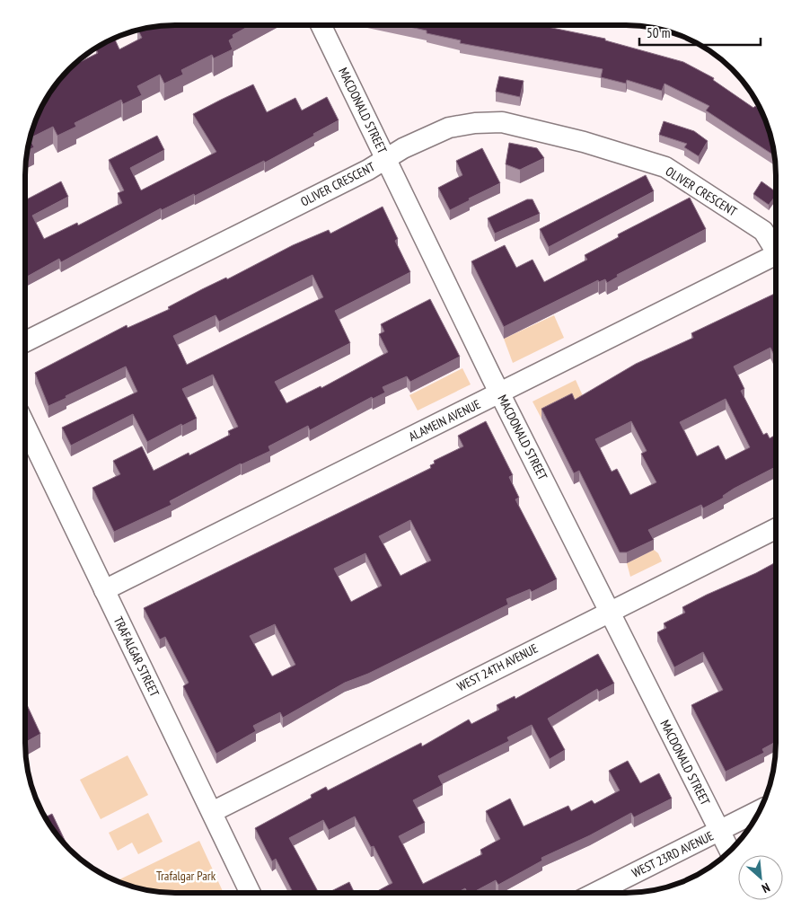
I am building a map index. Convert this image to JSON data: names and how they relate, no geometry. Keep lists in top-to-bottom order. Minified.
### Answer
{"streets":{"street":["MACDONALD STREET","OLIVER CRESCENT","ALAMEIN AVENUE","TRAFALGAR STREET","WEST 24TH AVENUE","WEST 23RD AVENUE"]},"crossings":[["MACDONALD STREET","OLIVER CRESCENT"],["MACDONALD STREET","ALAMEIN AVENUE"],["MACDONALD STREET","WEST 24TH AVENUE"],["MACDONALD STREET","WEST 23RD AVENUE"],["ALAMEIN AVENUE","TRAFALGAR STREET"],["TRAFALGAR STREET","WEST 24TH AVENUE"]],"parks":["Trafalgar Park"],"scale_bar":"50 m","north":"bottom right"}
